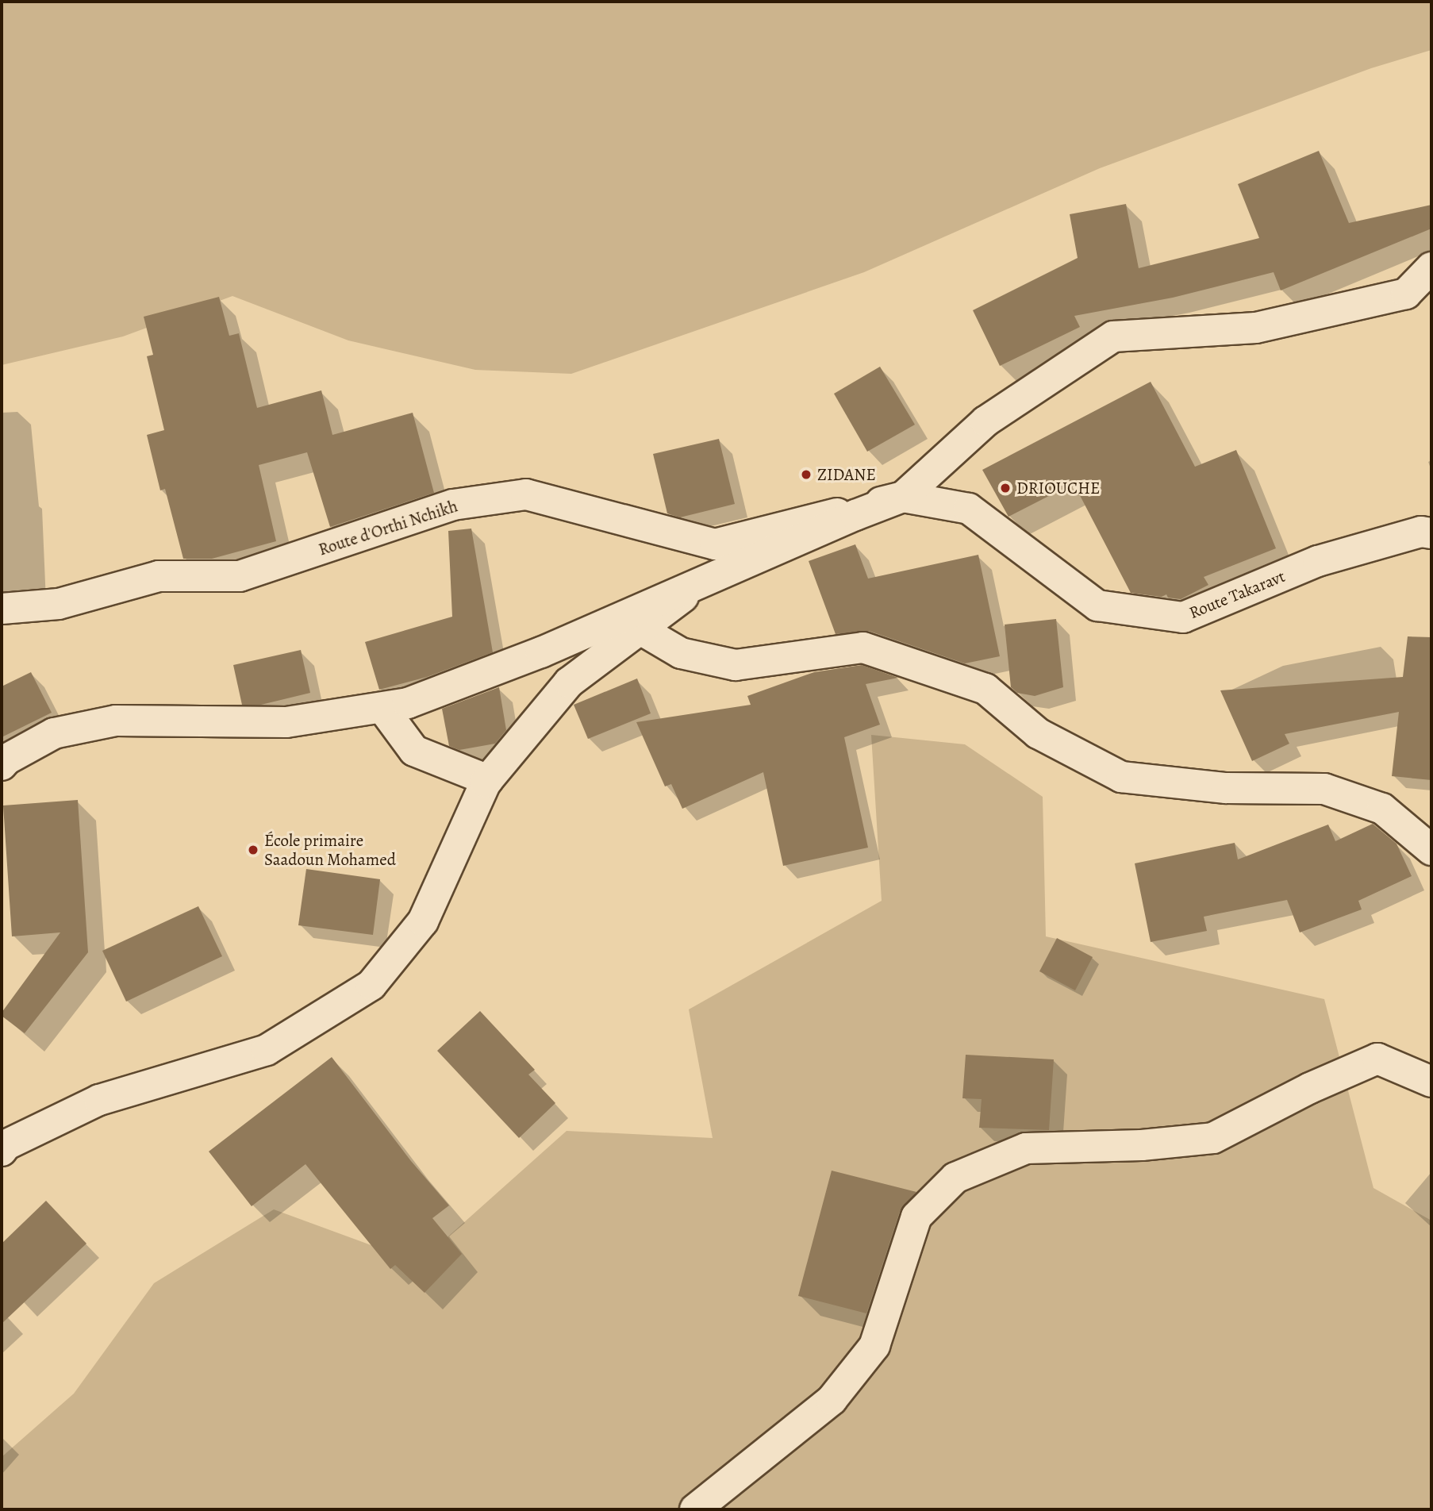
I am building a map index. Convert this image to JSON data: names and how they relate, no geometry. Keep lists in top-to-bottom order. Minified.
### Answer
{"streets":{"street":["Route d'Orthi Nchikh","Route Takaravt"]},"crossings":[["Route d'Orthi Nchikh","Route Takaravt"]],"places":["ZIDANE","DRIOUCHE","École primaire Saadoun Mohamed"]}
